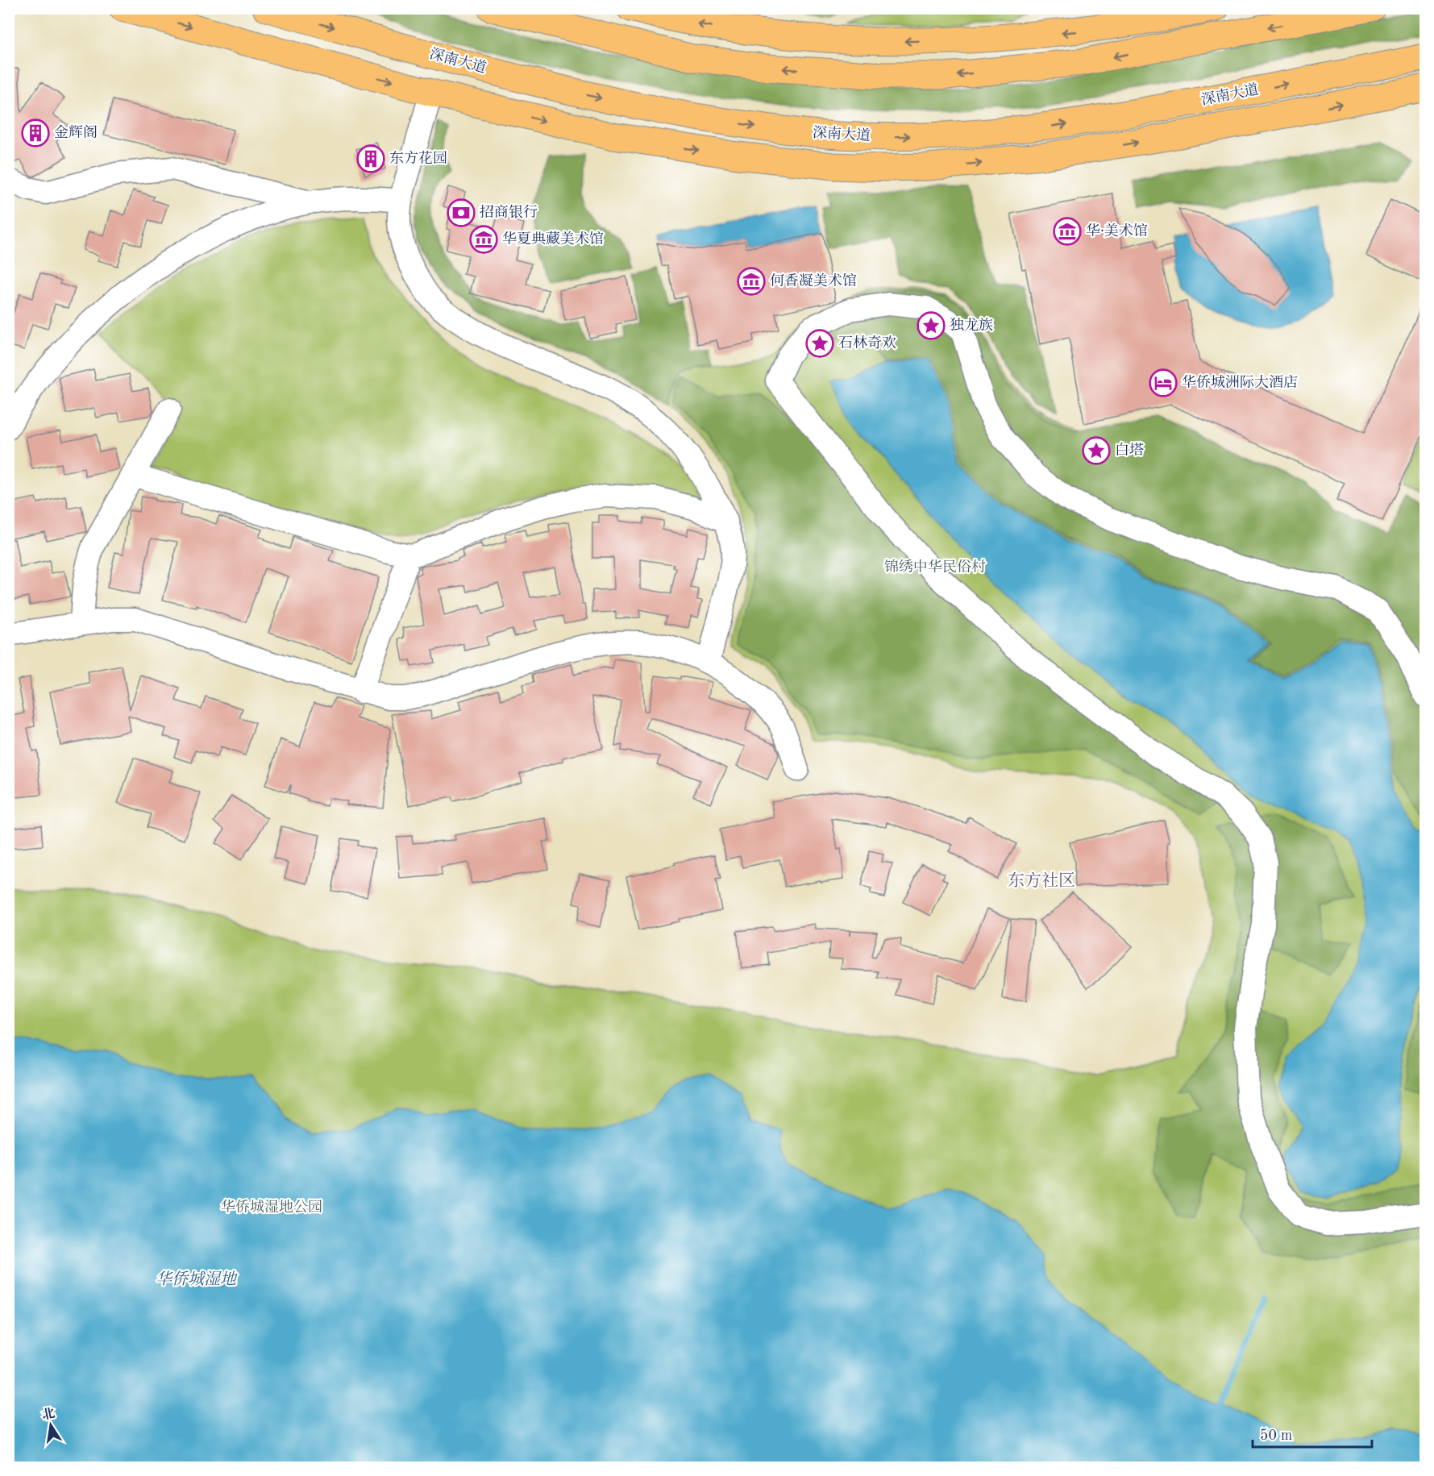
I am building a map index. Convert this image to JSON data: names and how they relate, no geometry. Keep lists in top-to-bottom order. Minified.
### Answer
{"streets":{"main road":["深南大道"]},"districts":["东方社区"],"water":["华侨城湿地"],"parks":["锦绣中华民俗村","华侨城湿地公园"],"places":{"building":["金辉阁","东方花园"],"bank":["招商银行"],"museum":["华·美术馆","华夏典藏美术馆","何香凝美术馆"],"place":["独龙族","石林奇欢","白塔"],"hotel":["华侨城洲际大酒店"]},"scale_bar":"50 m","north":"top"}
